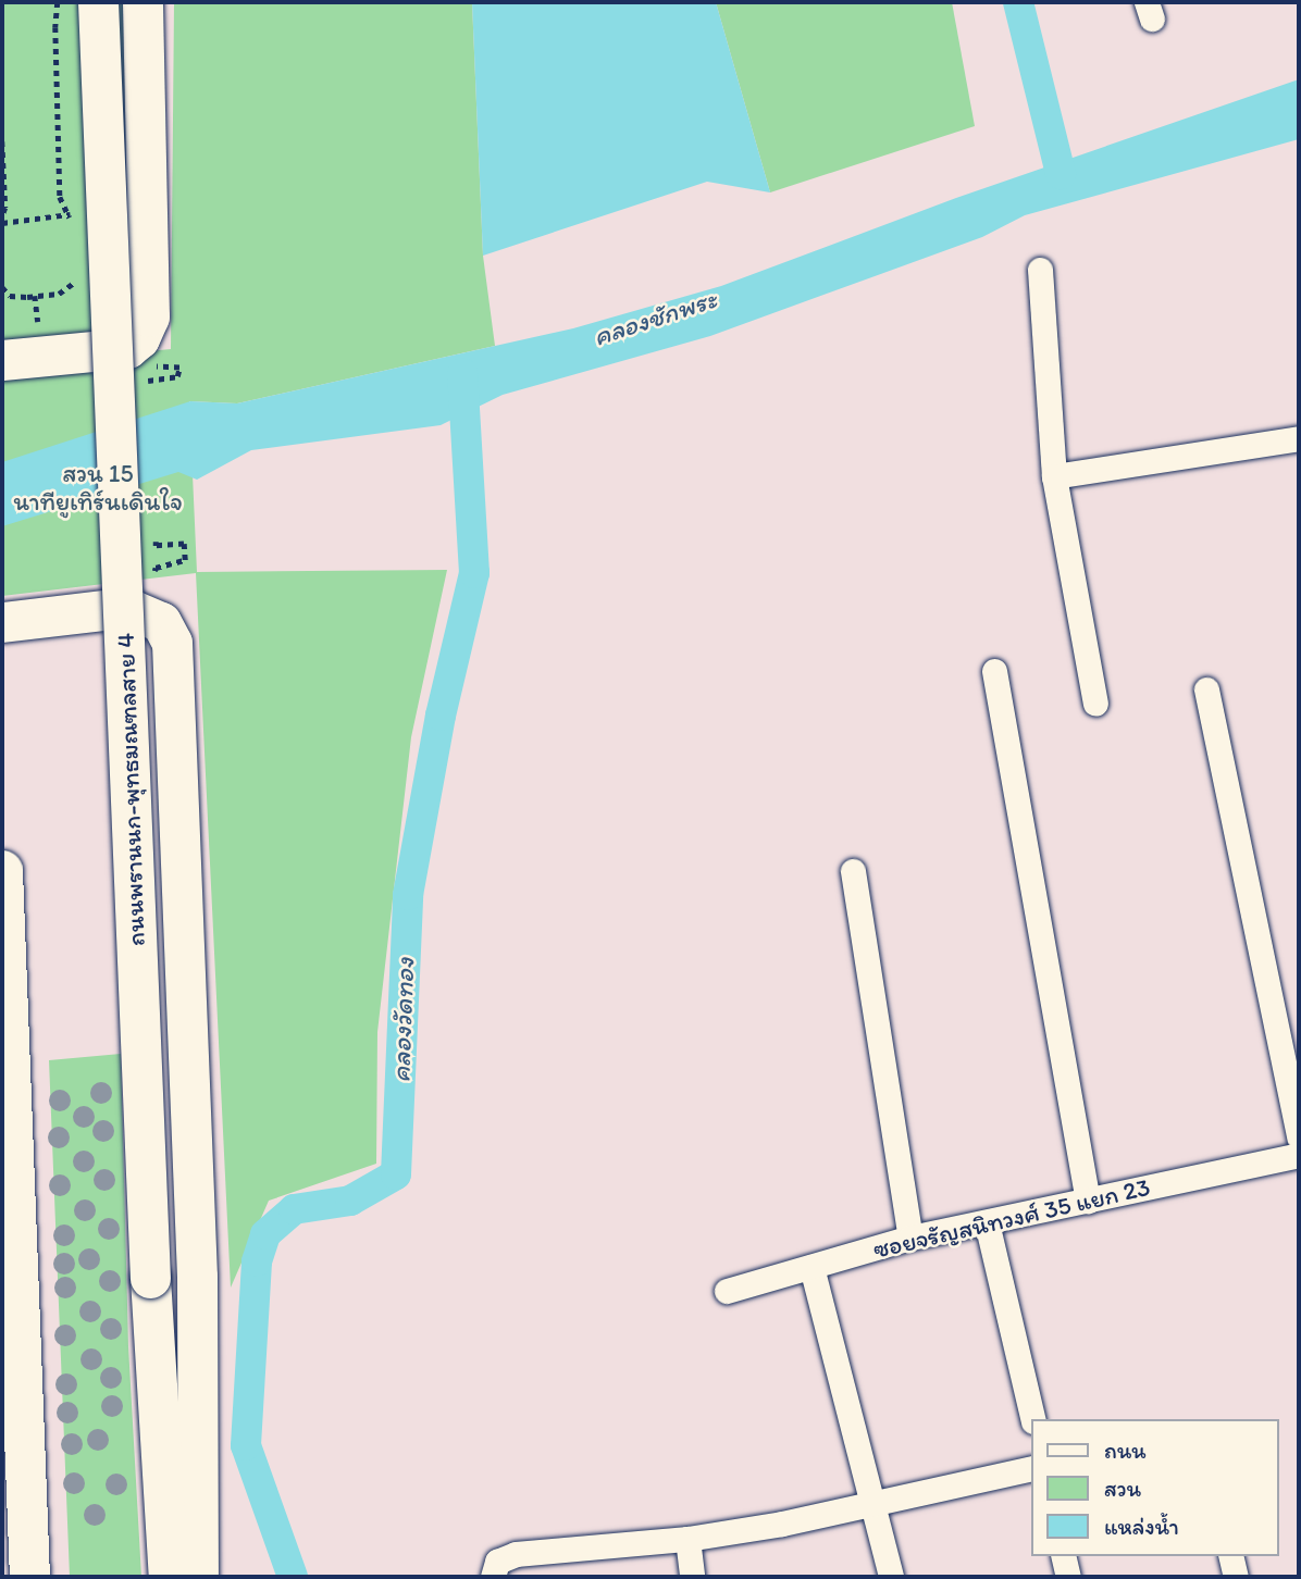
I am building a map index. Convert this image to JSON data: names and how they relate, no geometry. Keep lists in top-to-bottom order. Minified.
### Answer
{"streets":{"main road":["ถนนพรานนก-พุทธมณฑลสาย 4"],"street":["ซอยจรัญสนิทวงศ์ 35 แยก 23"]},"water":["คลองชักพระ","คลองวัดทอง"],"parks":["สวน 15 นาทียูเทิร์นเดินใจ"],"legend":["ถนน","สวน","แหล่งน้ำ"]}
